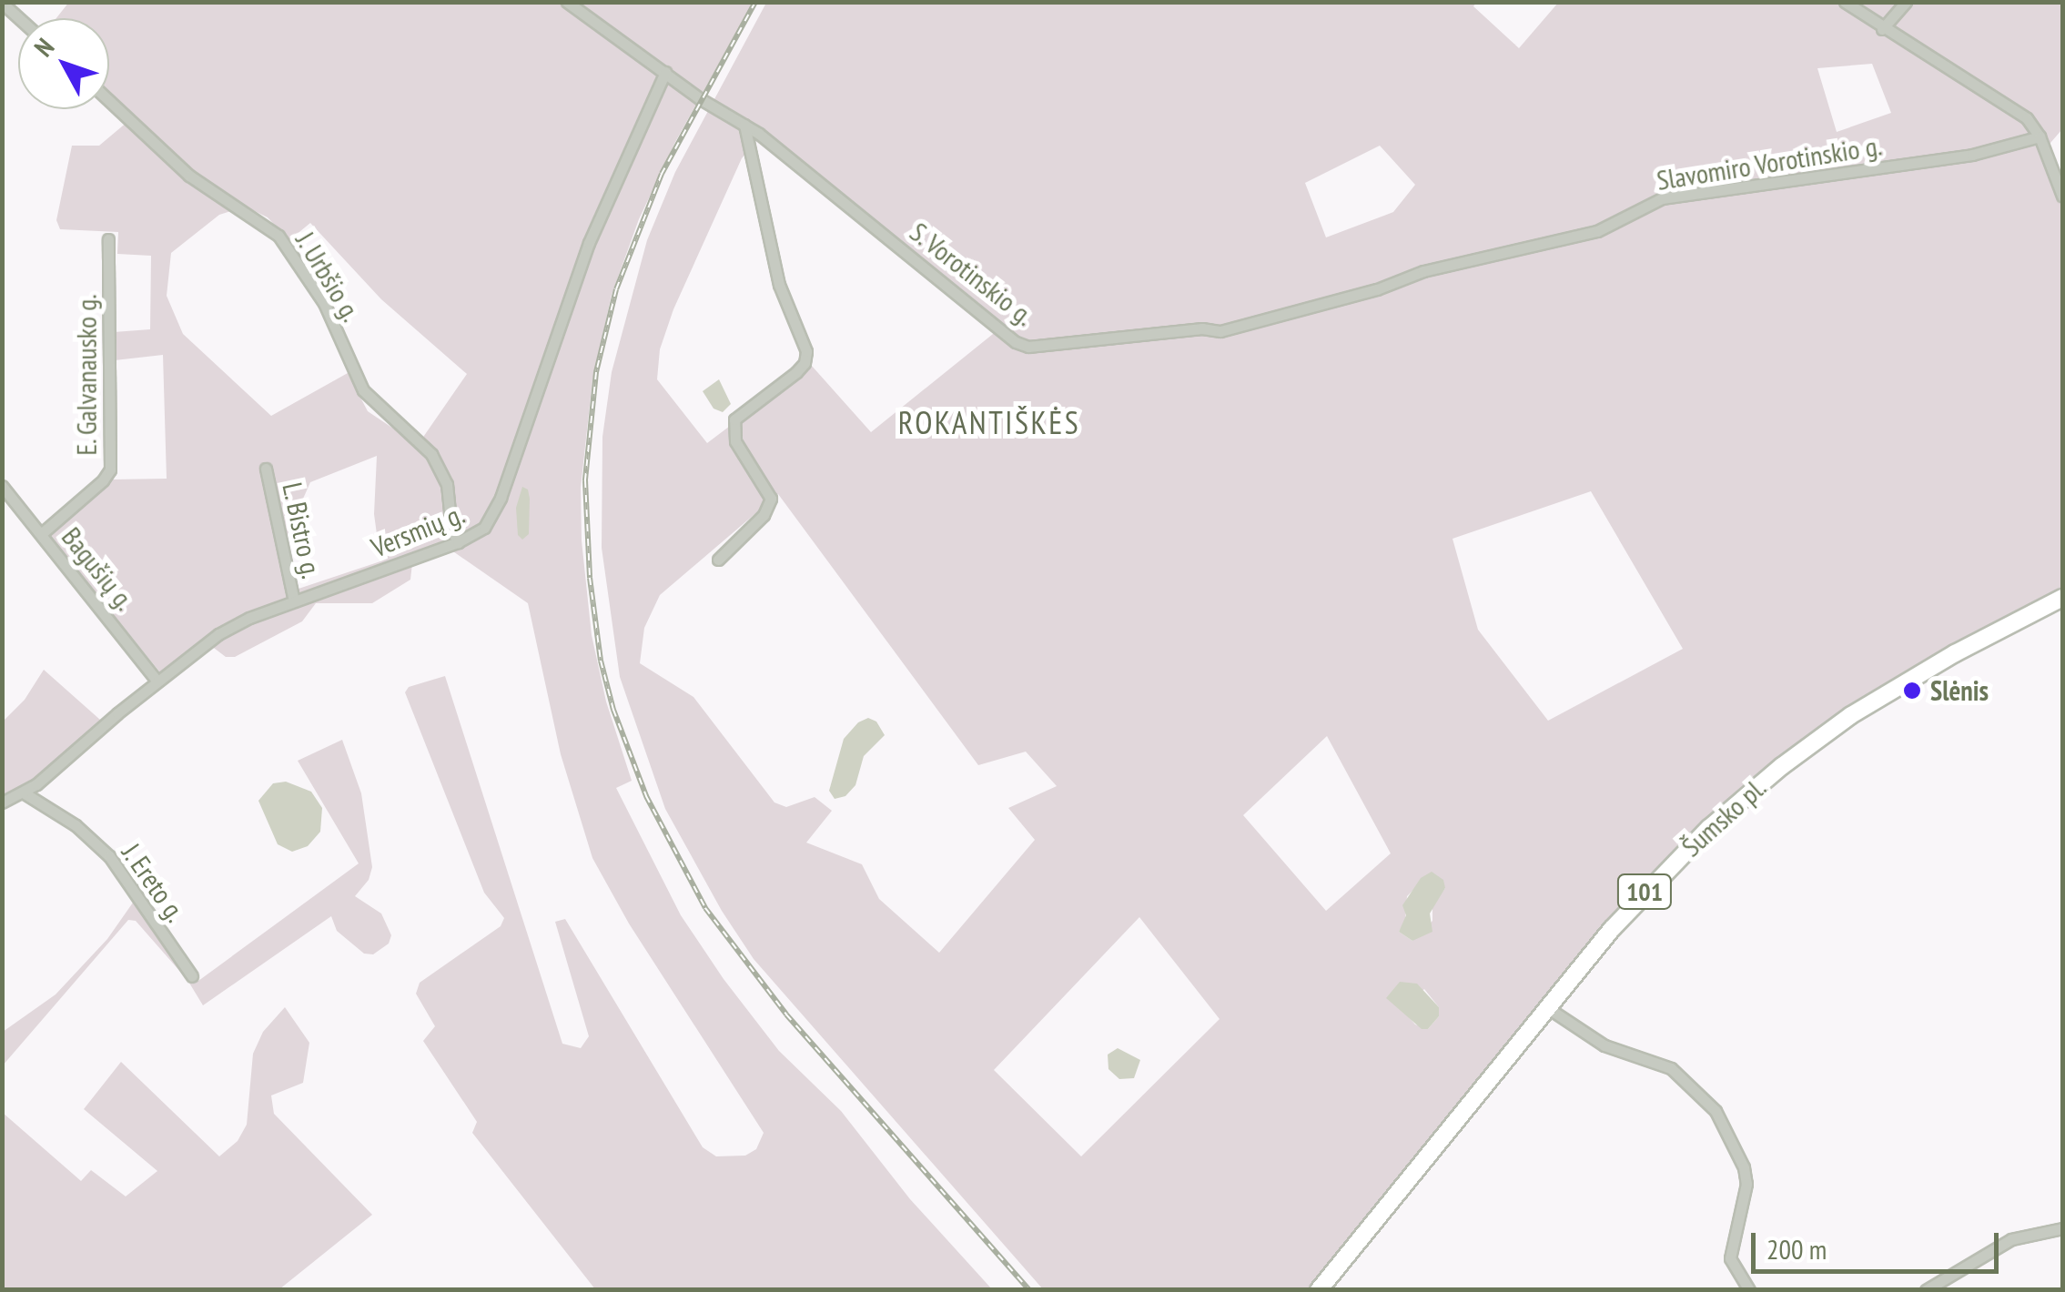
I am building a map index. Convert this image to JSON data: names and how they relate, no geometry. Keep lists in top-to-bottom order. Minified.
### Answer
{"streets":{"main road":["Šumsko pl.","101"],"street":["Slavomiro Vorotinskio g.","S. Vorotinskio g.","J. Urbšio g.","E. Galvanausko g.","L. Bistro g.","Versmių g.","Bagušių g.","J. Ereto g."]},"crossings":[["Slavomiro Vorotinskio g.","S. Vorotinskio g."],["S. Vorotinskio g.","Versmių g."],["J. Urbšio g.","Versmių g."],["E. Galvanausko g.","Bagušių g."],["L. Bistro g.","Versmių g."],["Versmių g.","Bagušių g."],["Versmių g.","J. Ereto g."]],"districts":["ROKANTIŠKĖS"],"places":["Slėnis"],"scale_bar":"200 m","north":"top left"}
